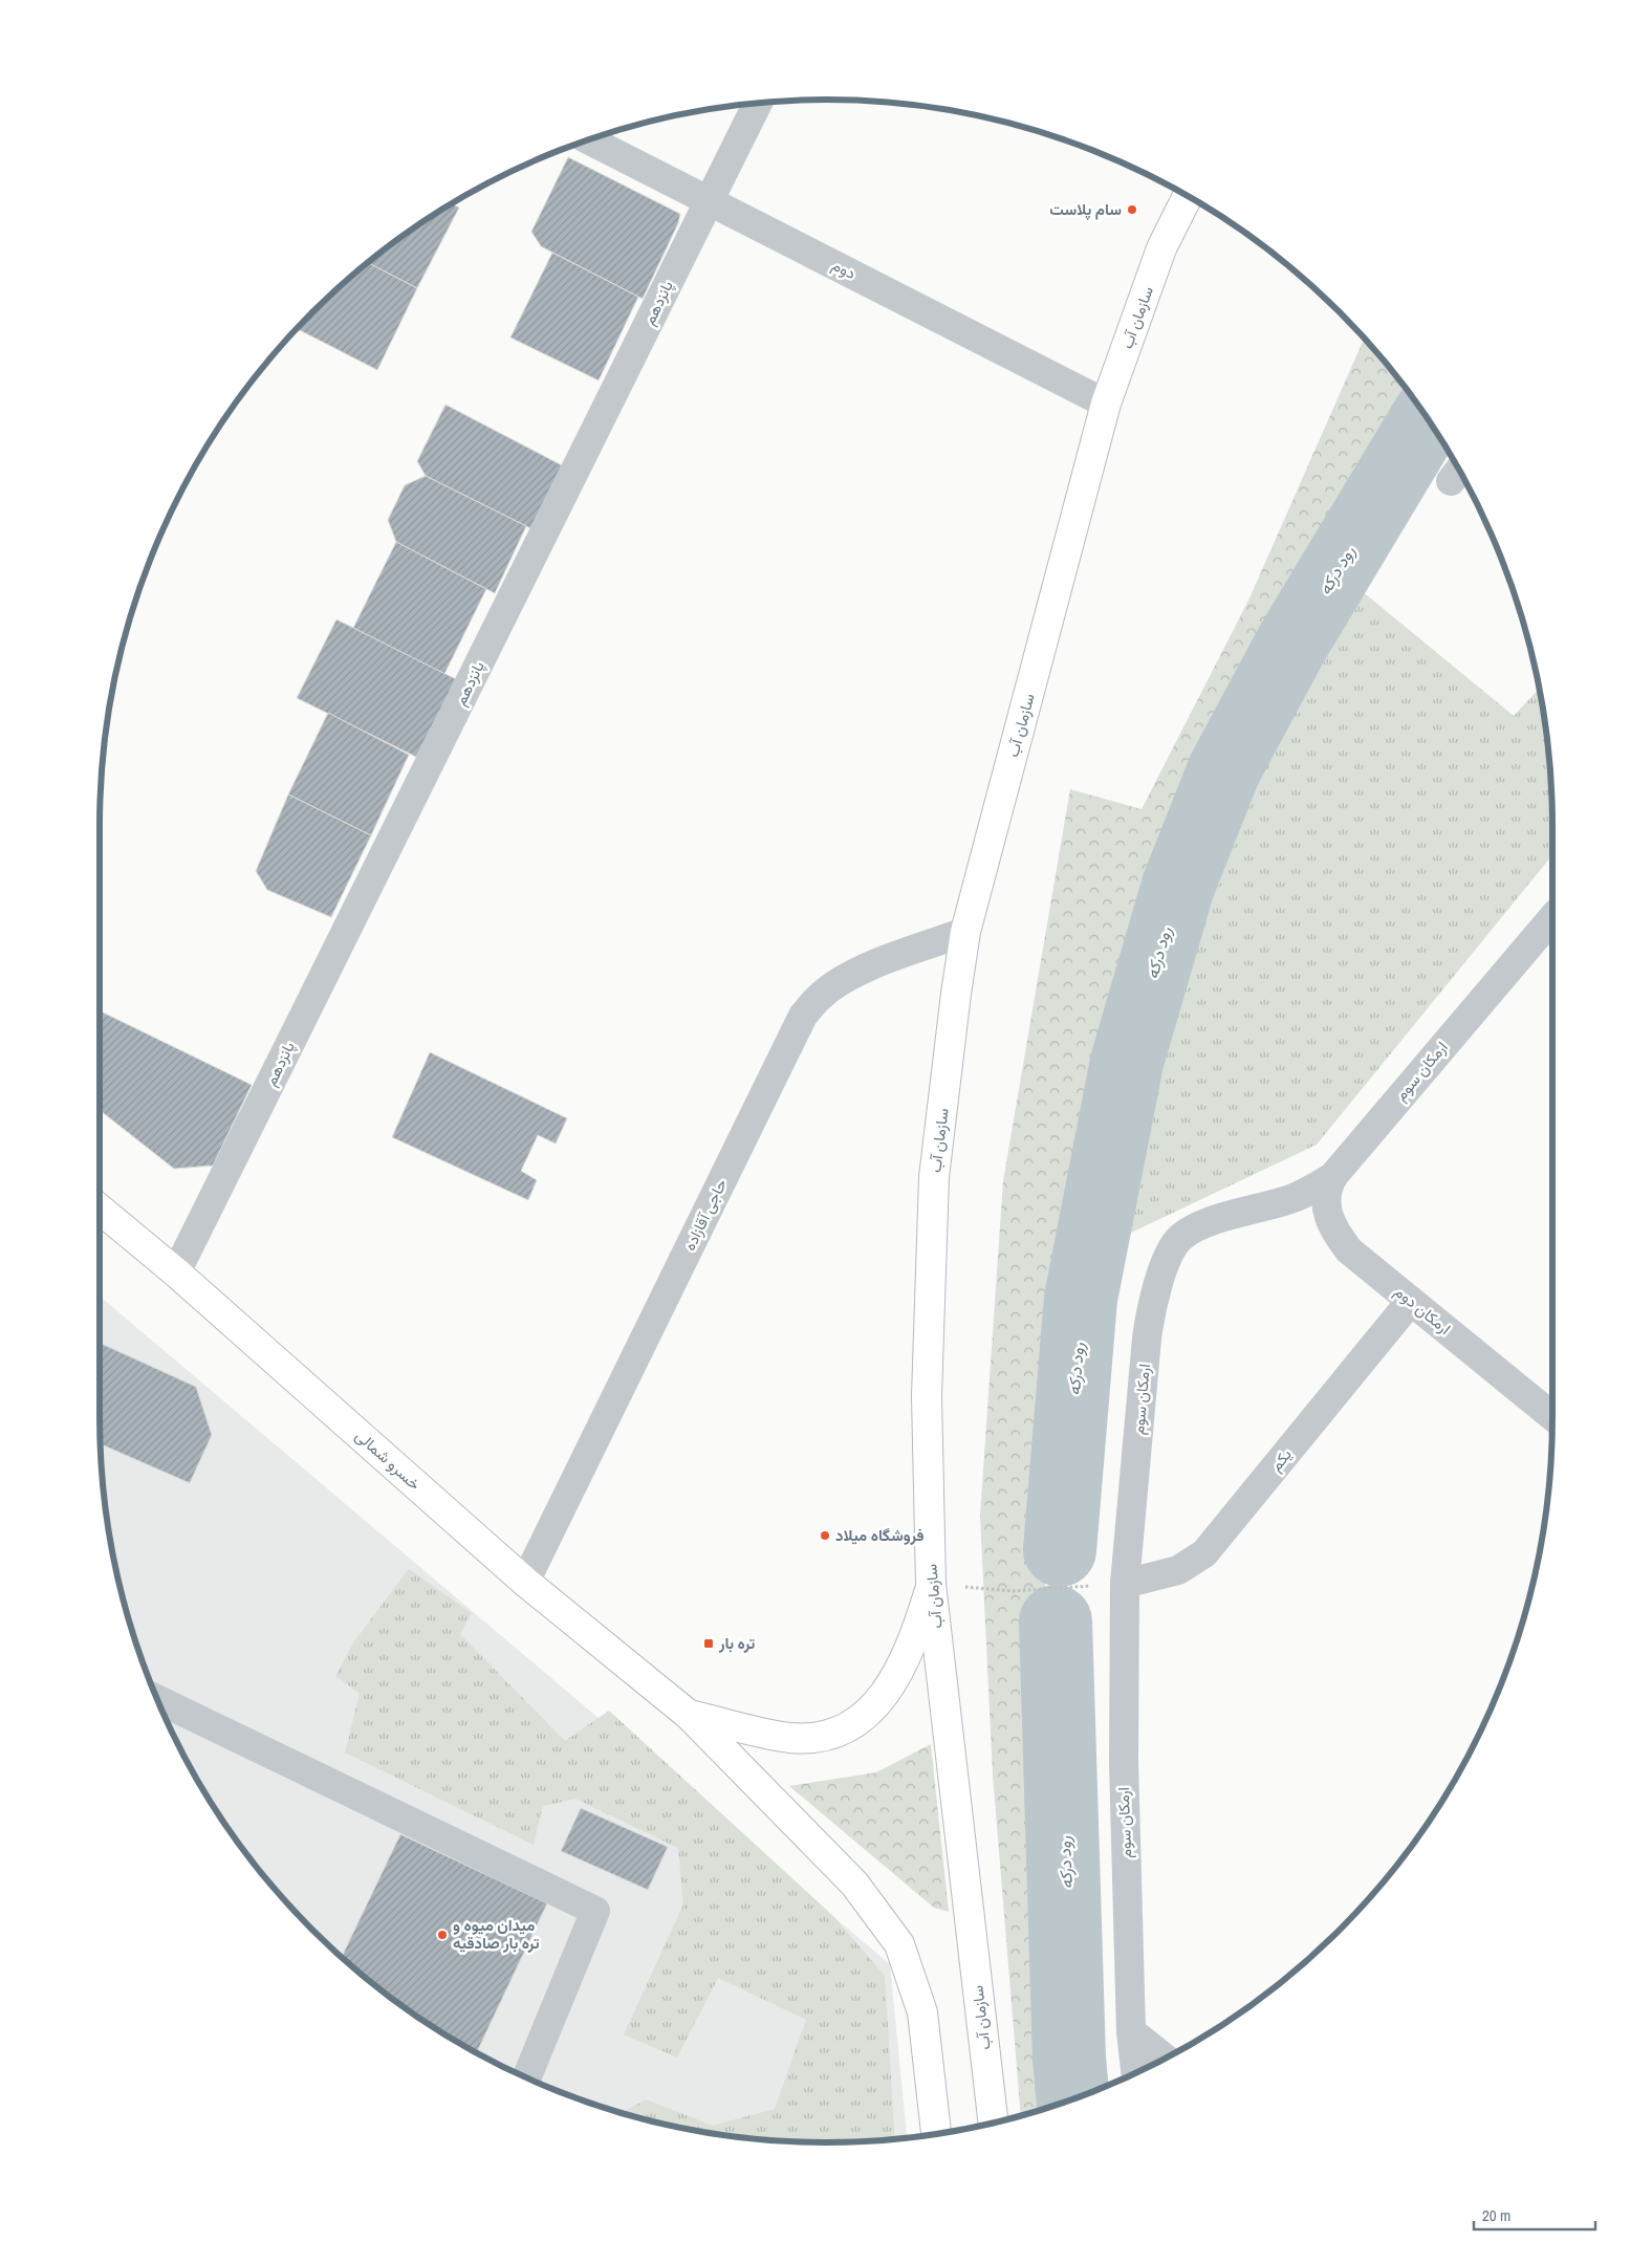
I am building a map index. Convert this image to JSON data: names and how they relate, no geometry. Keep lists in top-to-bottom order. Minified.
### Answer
{"streets":{"main road":["سازمان آب","خسرو شمالی"],"street":["دوم","پانزدهم","ارمکان سوم","حاجی آقازاده","ارمکان دوم","یکم"]},"crossings":[["دوم","پانزدهم"],["دوم","سازمان آب"],["پانزدهم","خسرو شمالی"],["سازمان آب","حاجی آقازاده"],["ارمکان سوم","ارمکان دوم"],["ارمکان سوم","یکم"],["حاجی آقازاده","خسرو شمالی"],["ارمکان دوم","یکم"]],"water":["رود درکه"],"places":{"other":["سام پلاست","فروشگاه میلاد","میدان میوه و تره بار صادقیه"],"transit":["تره بار"]},"scale_bar":"20 m"}
